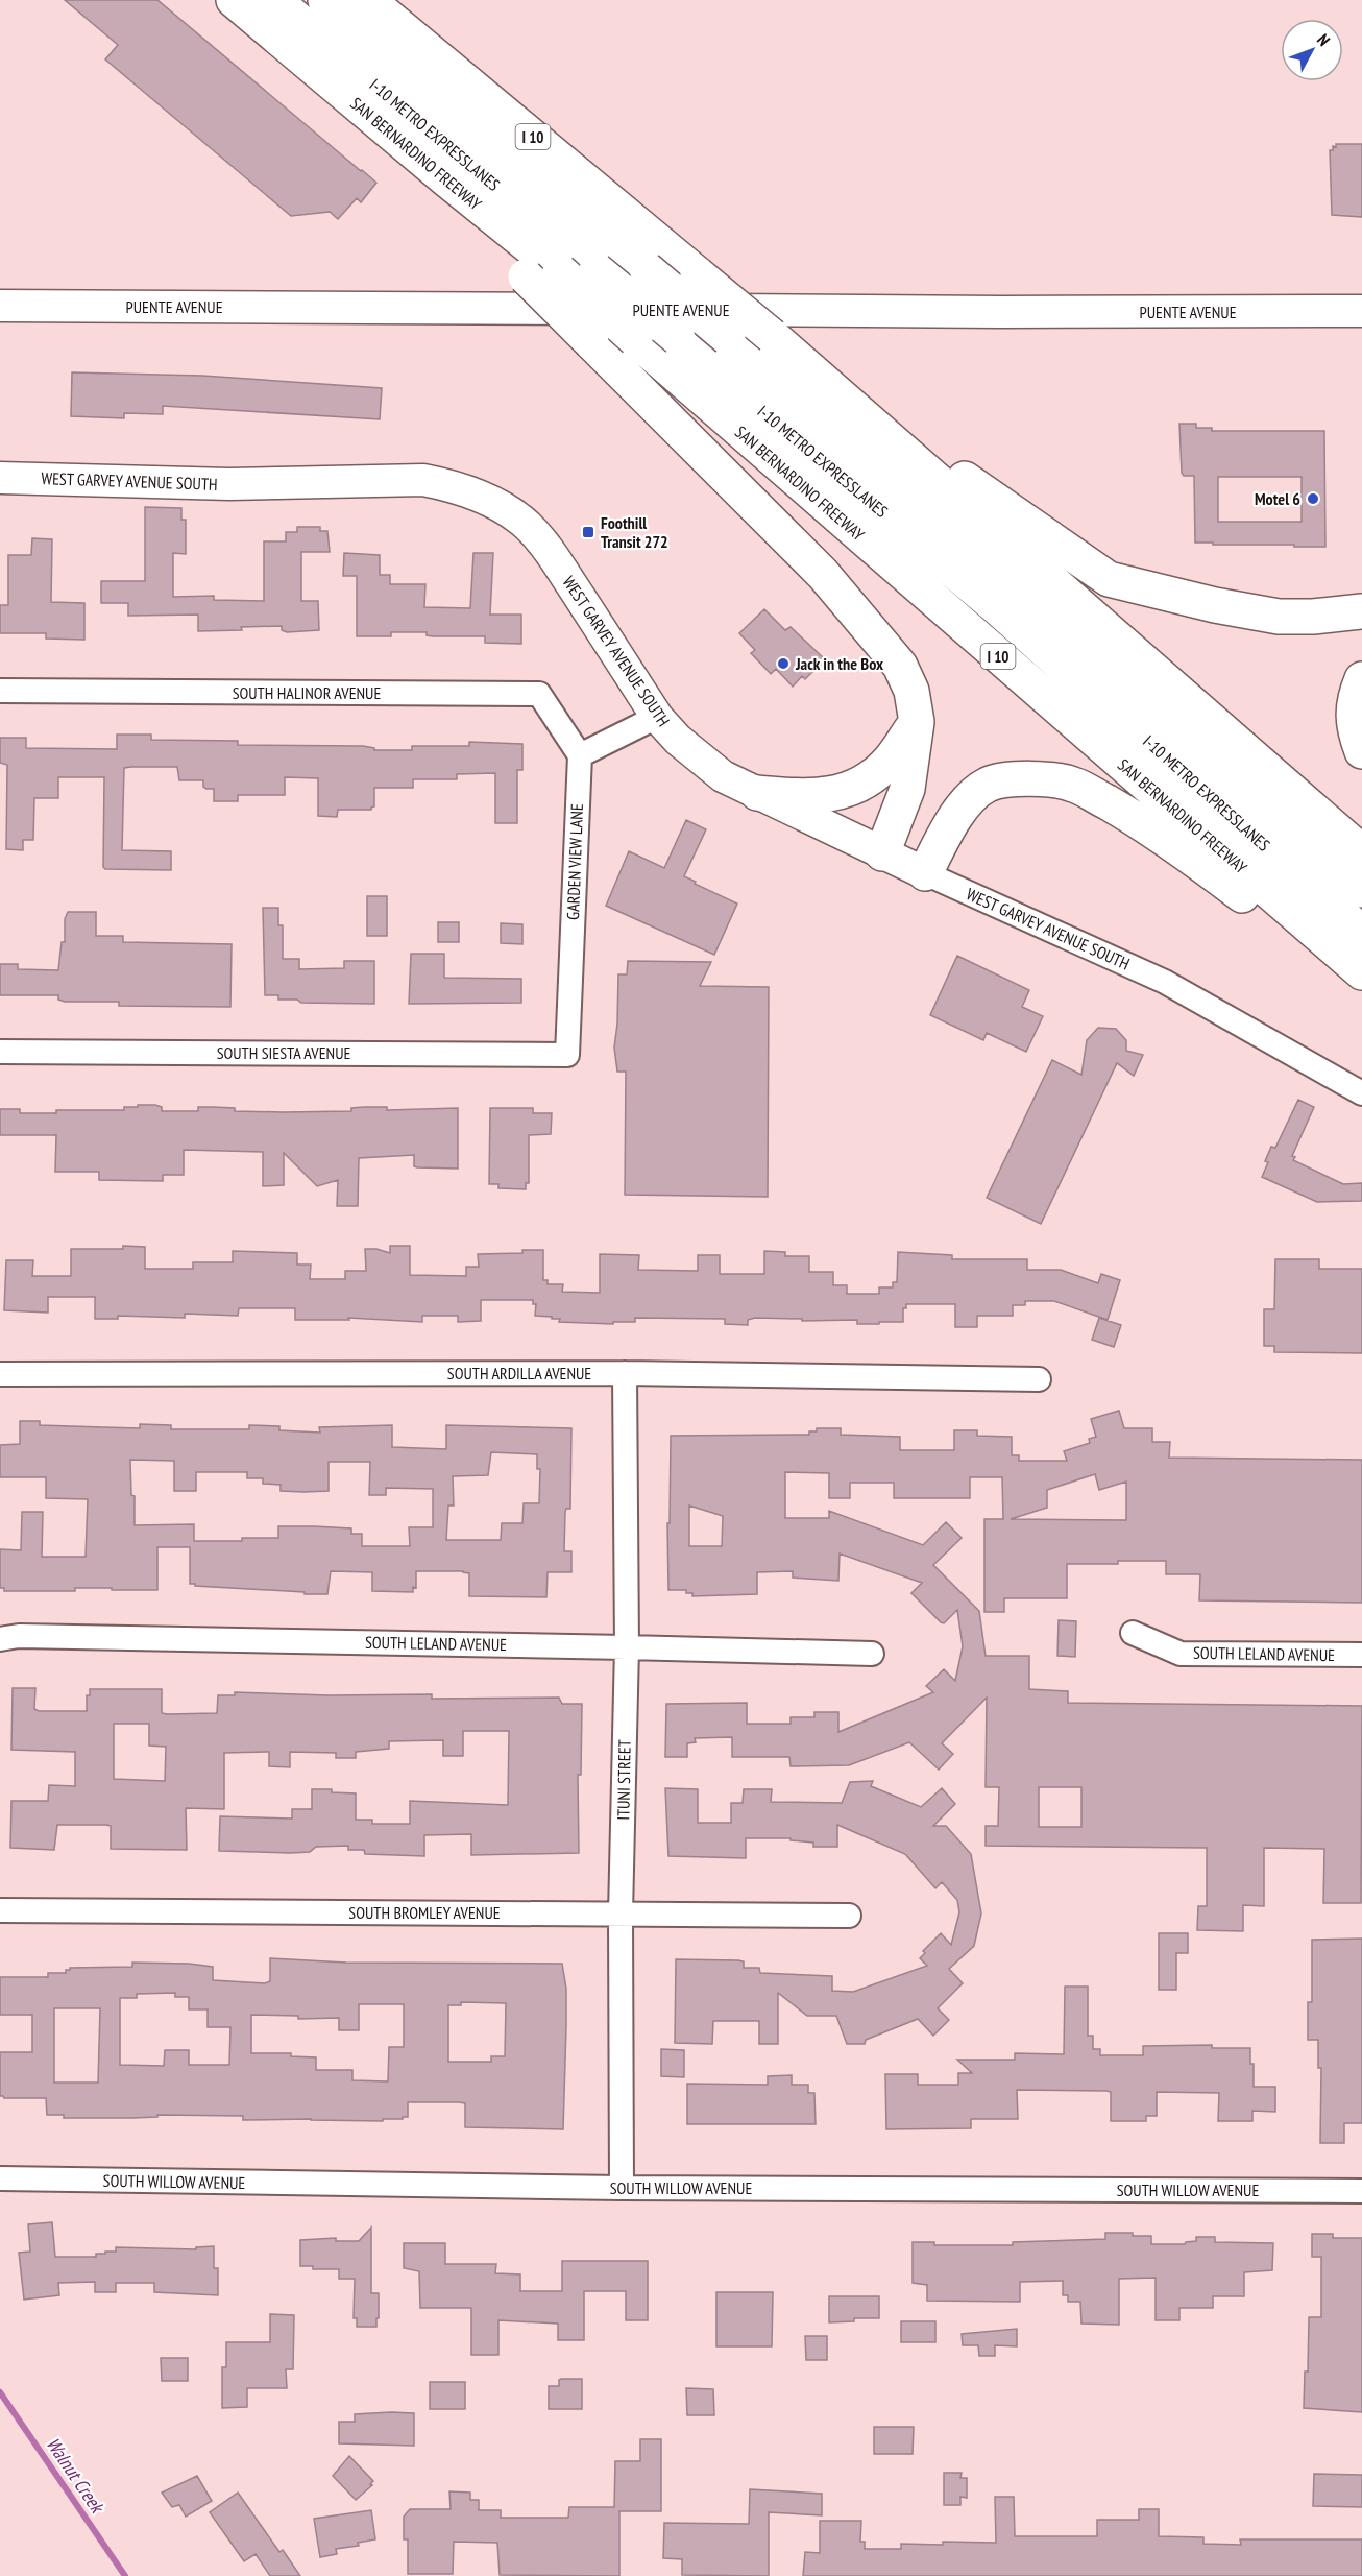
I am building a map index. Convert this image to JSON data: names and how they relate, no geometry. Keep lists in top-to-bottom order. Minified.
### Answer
{"streets":{"highway":["I-10 METRO EXPRESSLANES","I 10","SAN BERNARDINO FREEWAY"],"main road":["PUENTE AVENUE","WEST GARVEY AVENUE SOUTH"],"street":["SOUTH HALINOR AVENUE","GARDEN VIEW LANE","SOUTH SIESTA AVENUE","SOUTH ARDILLA AVENUE","SOUTH LELAND AVENUE","ITUNI STREET","SOUTH BROMLEY AVENUE","SOUTH WILLOW AVENUE"]},"crossings":[["SOUTH HALINOR AVENUE","GARDEN VIEW LANE"],["GARDEN VIEW LANE","SOUTH SIESTA AVENUE"],["SOUTH ARDILLA AVENUE","ITUNI STREET"],["SOUTH LELAND AVENUE","ITUNI STREET"],["ITUNI STREET","SOUTH BROMLEY AVENUE"],["ITUNI STREET","SOUTH WILLOW AVENUE"]],"water":["Walnut Creek"],"places":{"other":["Motel 6","Jack in the Box"],"transit":["Foothill Transit 272"]},"north":"top right"}
